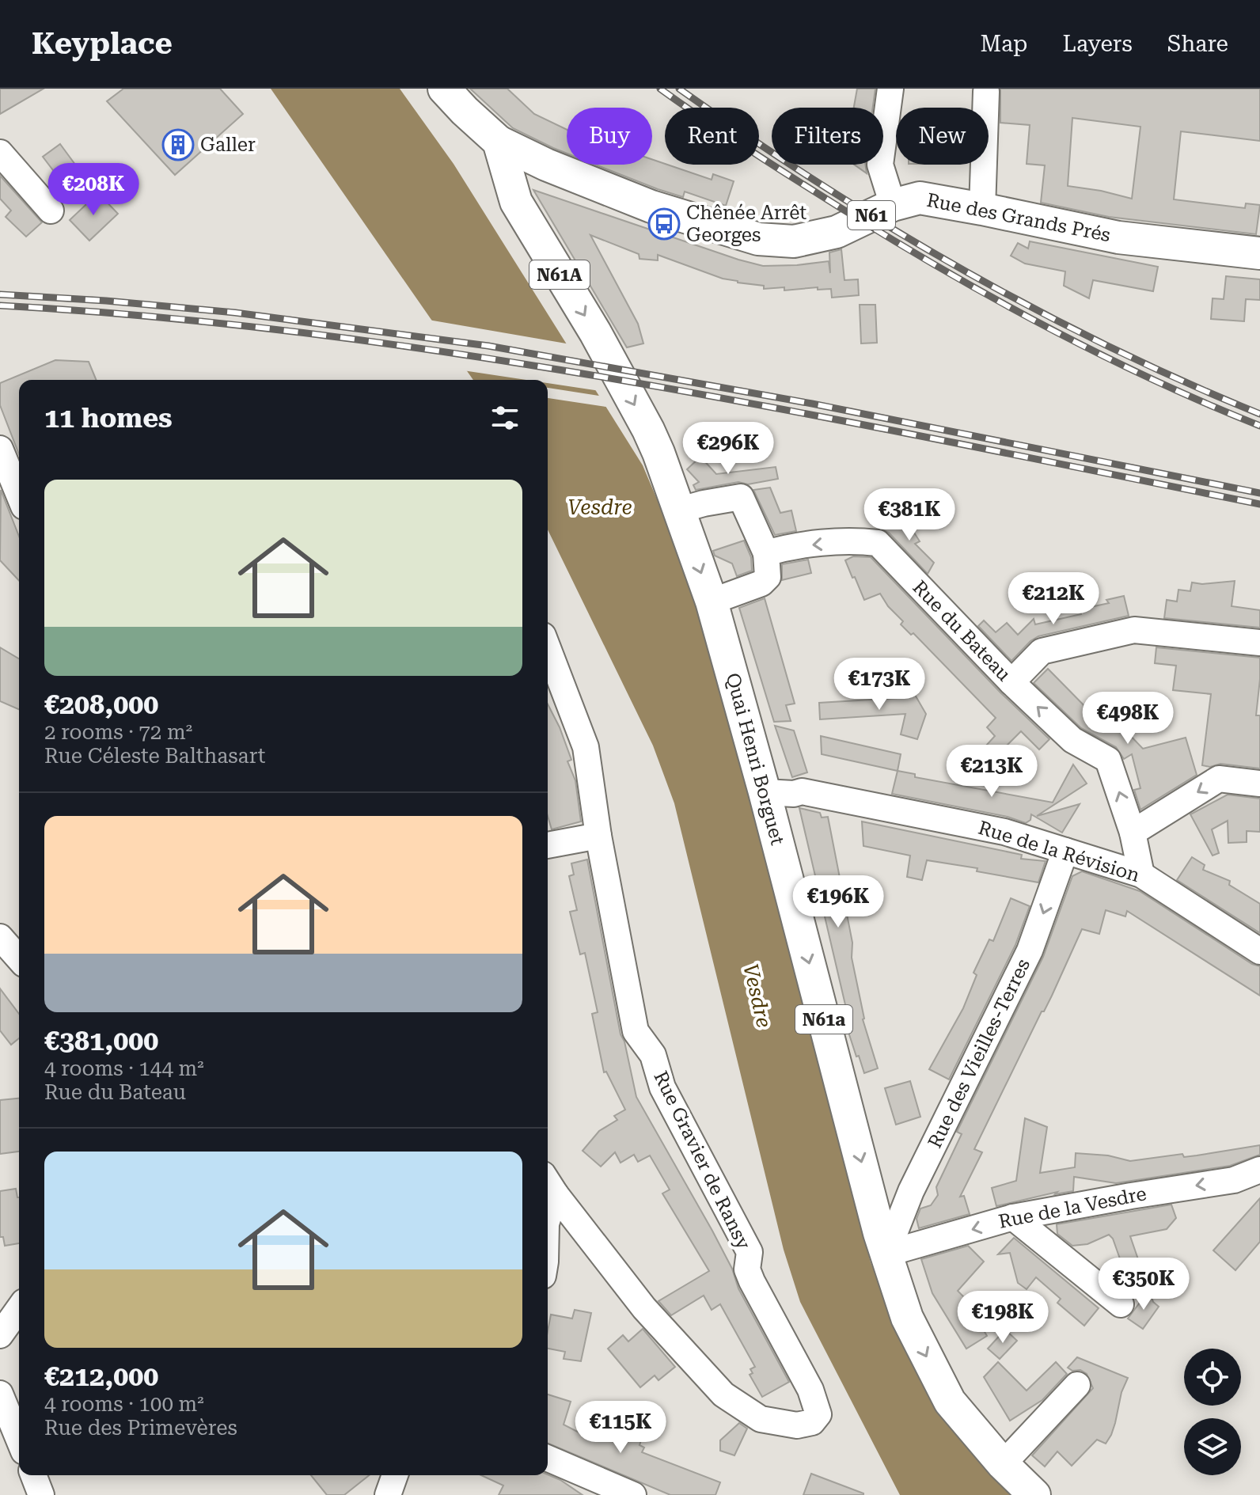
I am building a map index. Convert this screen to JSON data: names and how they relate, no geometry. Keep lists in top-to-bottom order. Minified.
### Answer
{"streets":{"main road":["N61","Rue des Grands Prés","N61A","Quai Henri Borguet","N61a"],"street":["Rue du Bateau","Rue de la Révision","Rue des Vieilles-Terres","Rue Gravier de Ransy","Rue de la Vesdre"]},"crossings":[["N61","Rue des Grands Prés"],["N61","Quai Henri Borguet"],["Rue des Grands Prés","Quai Henri Borguet"],["Quai Henri Borguet","Rue de la Révision"],["Quai Henri Borguet","Rue des Vieilles-Terres"],["Quai Henri Borguet","Rue de la Vesdre"],["Rue de la Révision","Rue des Vieilles-Terres"],["Rue des Vieilles-Terres","Rue de la Vesdre"]],"one_way":["Rue du Bateau","Quai Henri Borguet","Rue des Vieilles-Terres","Rue de la Vesdre"],"water":["Vesdre"],"places":{"building":["Galler"],"bus stop":["Chênée Arrêt Georges"]},"page":{"header":"Keyplace","nav":["Map","Layers","Share"],"chip":["Buy","Rent","Filters","New"],"price":["€208K","€296K","€381K","€212K","€173K","€498K","€213K","€196K","€350K","€198K","€115K"],"heading":"11 homes","list":[{"name":"€208,000","note":"2 rooms · 72 m² · Rue Céleste Balthasart"},{"name":"€381,000","note":"4 rooms · 144 m² · Rue du Bateau"},{"name":"€212,000","note":"4 rooms · 100 m² · Rue des Primevères"}]}}
